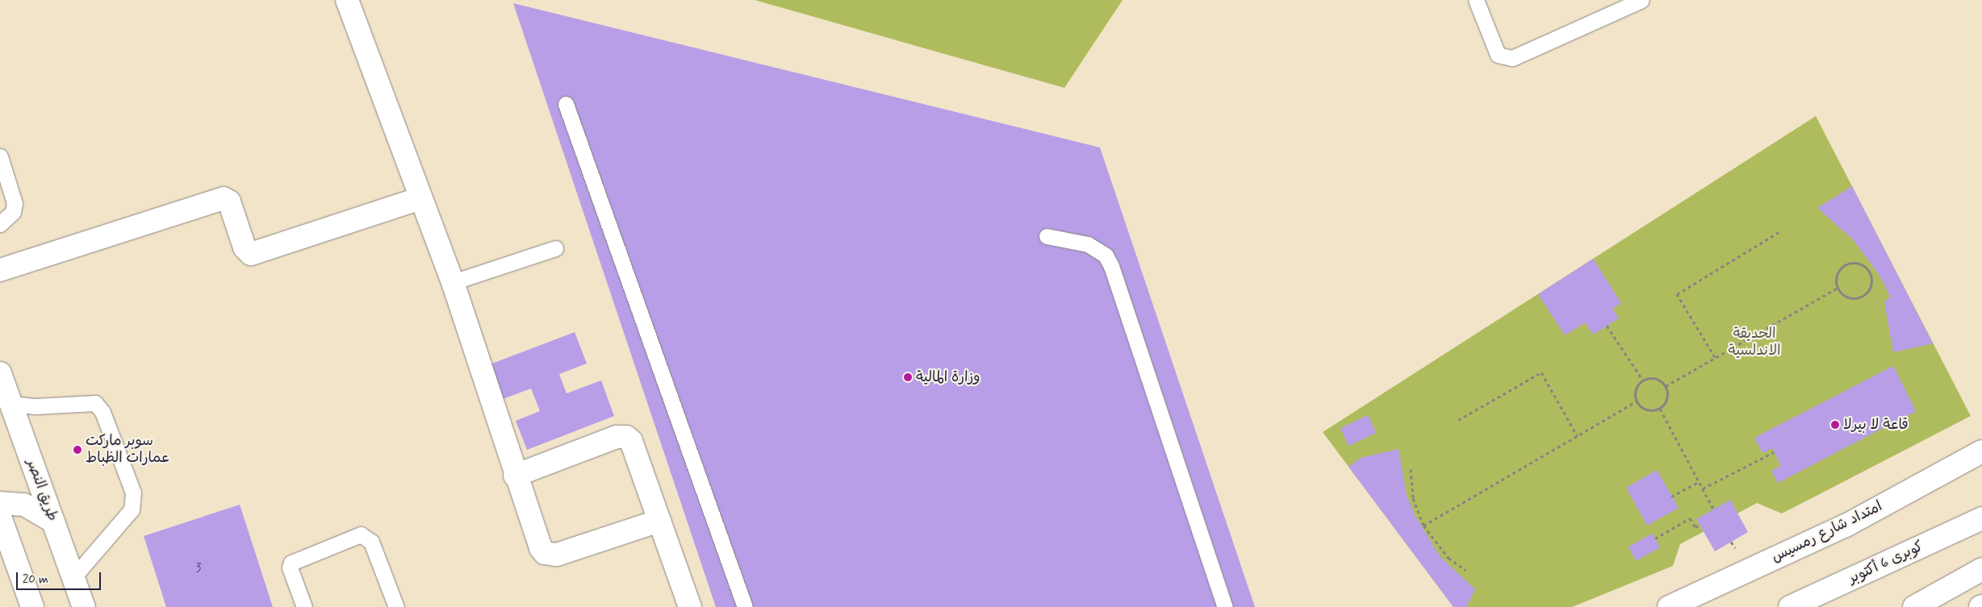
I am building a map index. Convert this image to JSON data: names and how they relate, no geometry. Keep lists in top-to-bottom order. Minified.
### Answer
{"streets":{"main road":["طريق النصر","امتداد شارع رمسيس","كوبرى 6 أكتوبر"]},"parks":["الحديقة الاندلسية"],"places":["وزارة المالية","قاعة لا بيرلا","سوبر ماركت عمارات الظباط"],"house_numbers":["3"],"scale_bar":"20 m"}
